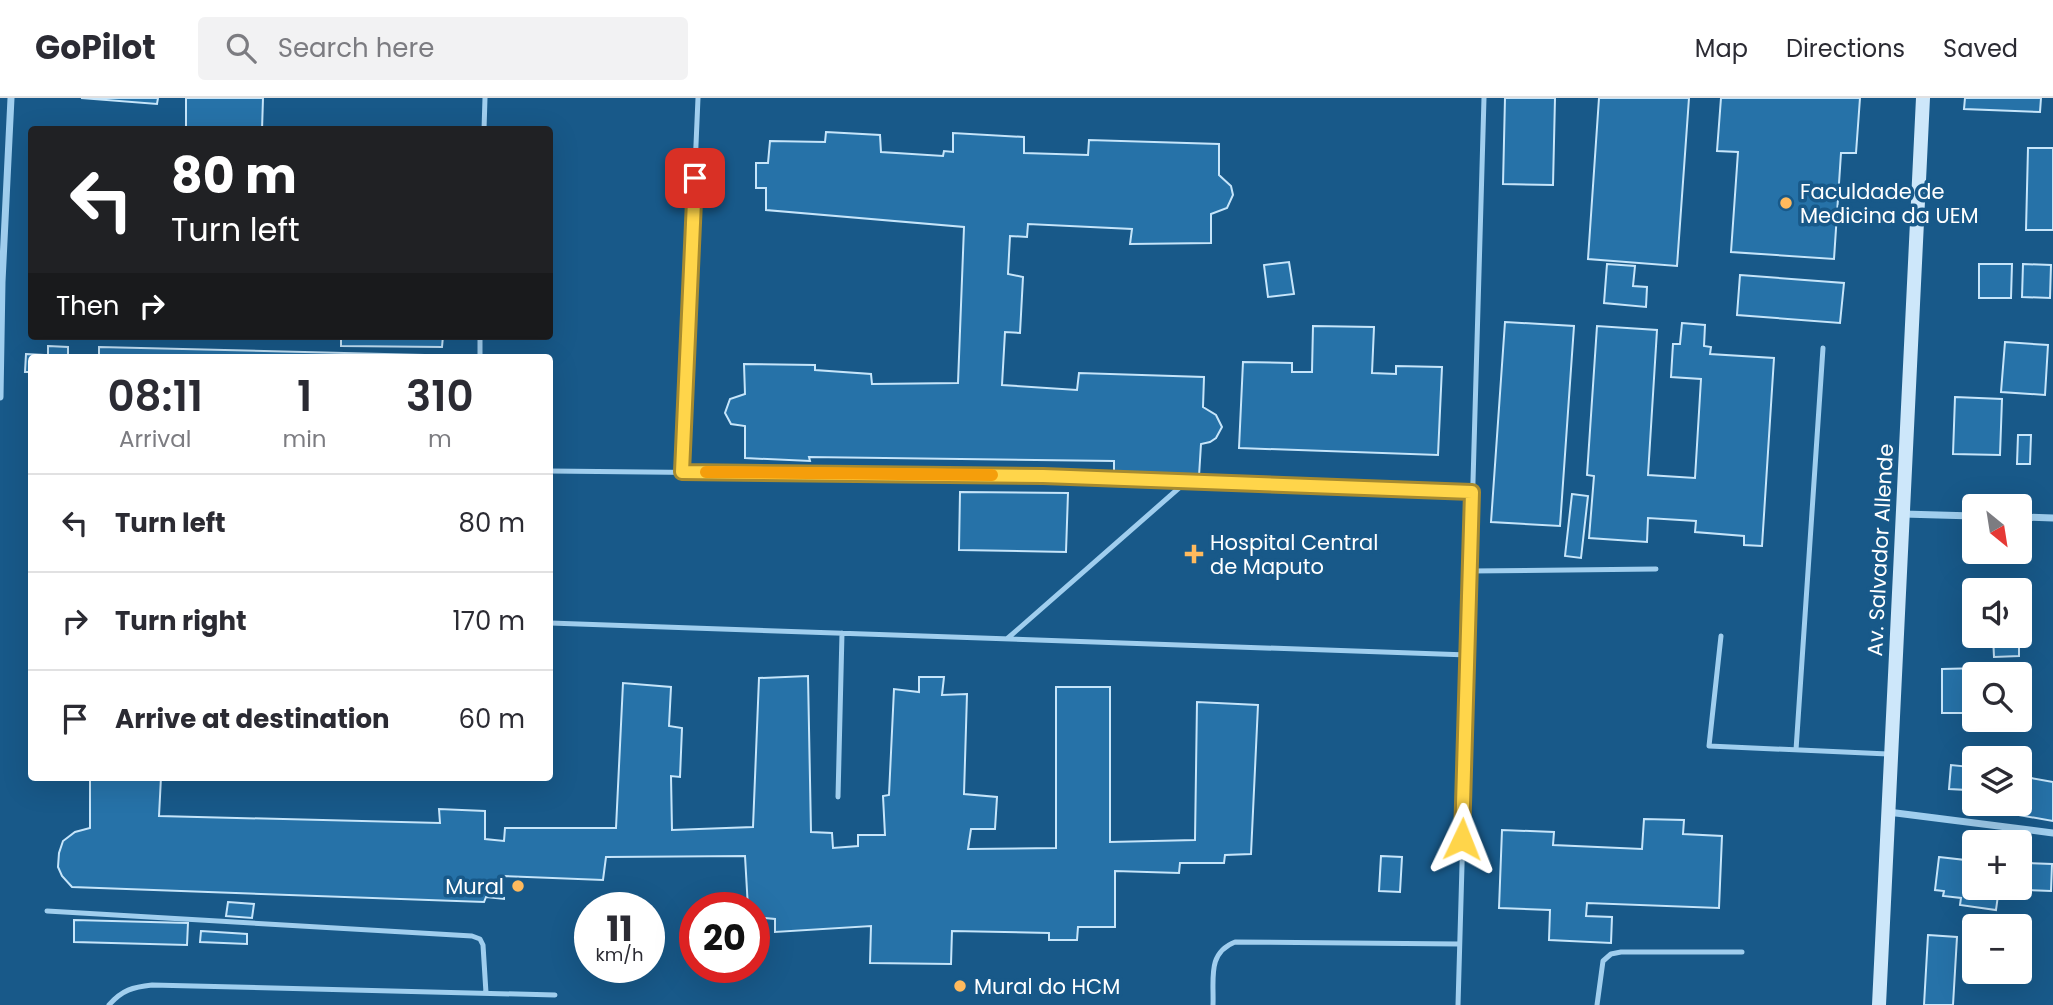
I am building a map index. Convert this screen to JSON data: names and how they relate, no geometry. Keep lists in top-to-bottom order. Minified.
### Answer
{"streets":{"street":["Av. Salvador Allende"]},"places":{"other":["Faculdade de Medicina da UEM","Mural","Mural do HCM"],"health":["Hospital Central de Maputo"]},"north":"bottom right","page":{"header":"GoPilot","search":"Search here","nav":["Map","Directions","Saved"],"turn":["80 m","Turn left"],"then":"Then","eta":["08:11","Arrival","1","min","310","m"],"list":[{"name":"Turn left","value":"80 m"},{"name":"Turn right","value":"170 m"},{"name":"Arrive at destination","value":"60 m"}],"map_buttons":["+","−"],"speed":"11 km/h","limit":"20"}}
